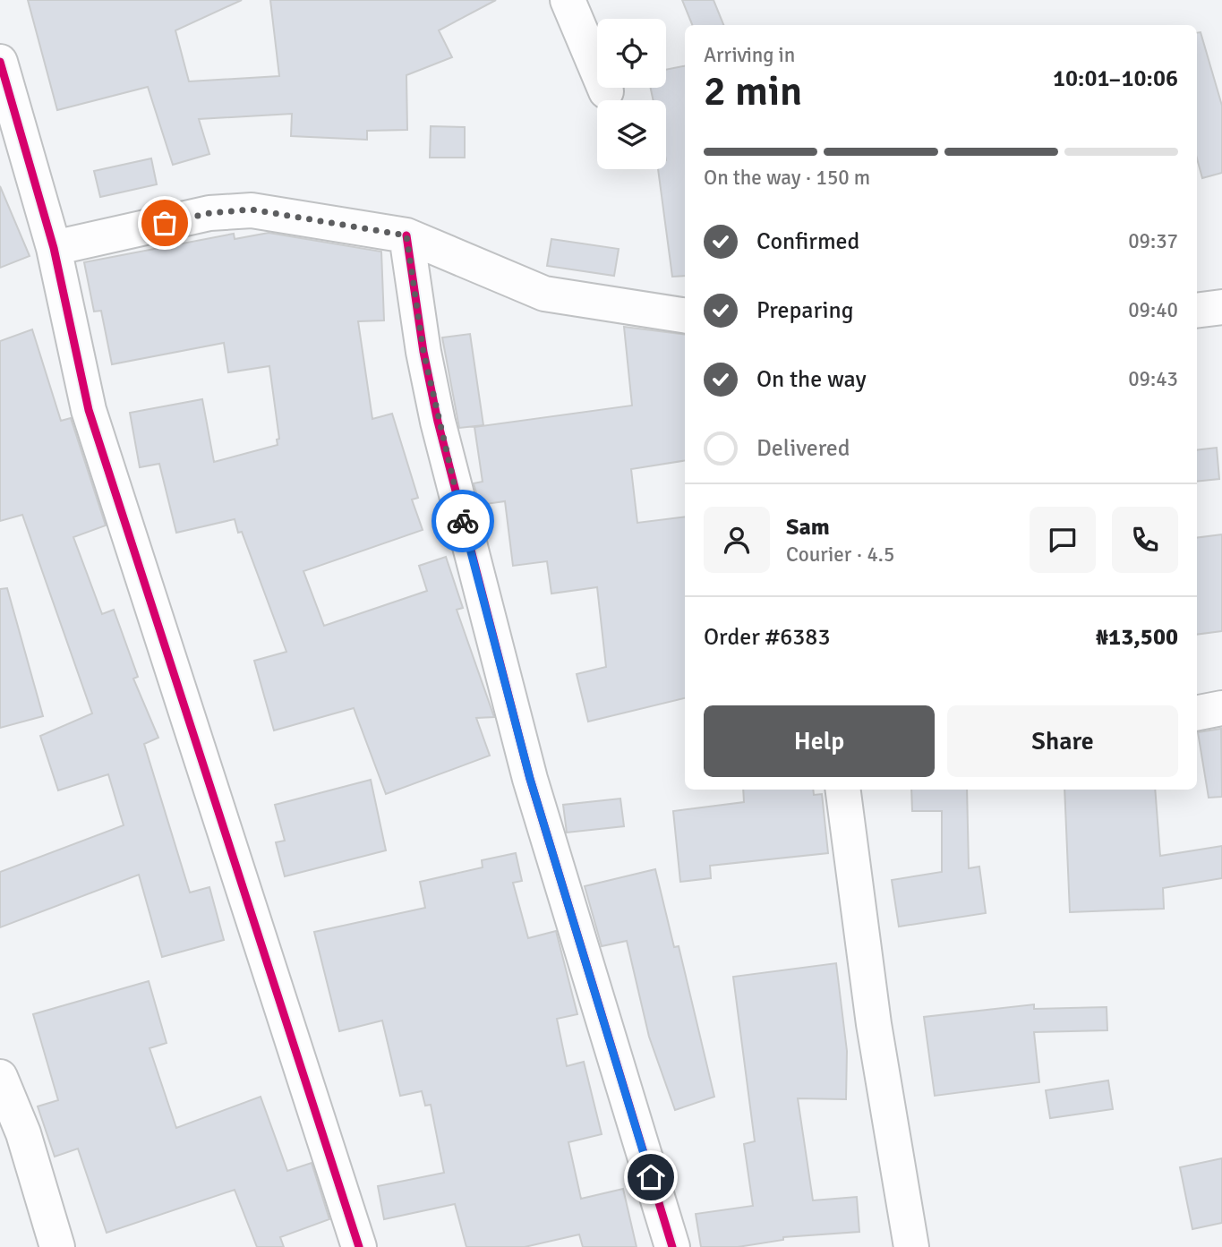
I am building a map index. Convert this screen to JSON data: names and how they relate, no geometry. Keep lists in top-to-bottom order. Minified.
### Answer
{"page":{"heading":["2 min","Arriving in","10:01–10:06"],"panel":["Sam","Courier · 4.5","Order #6383","₦13,500"],"bar":"On the way · 150 m","list":[["Confirmed","09:37"],["Preparing","09:40"],["On the way","09:43"],"Delivered"],"buttons":["Help","Share"]}}
